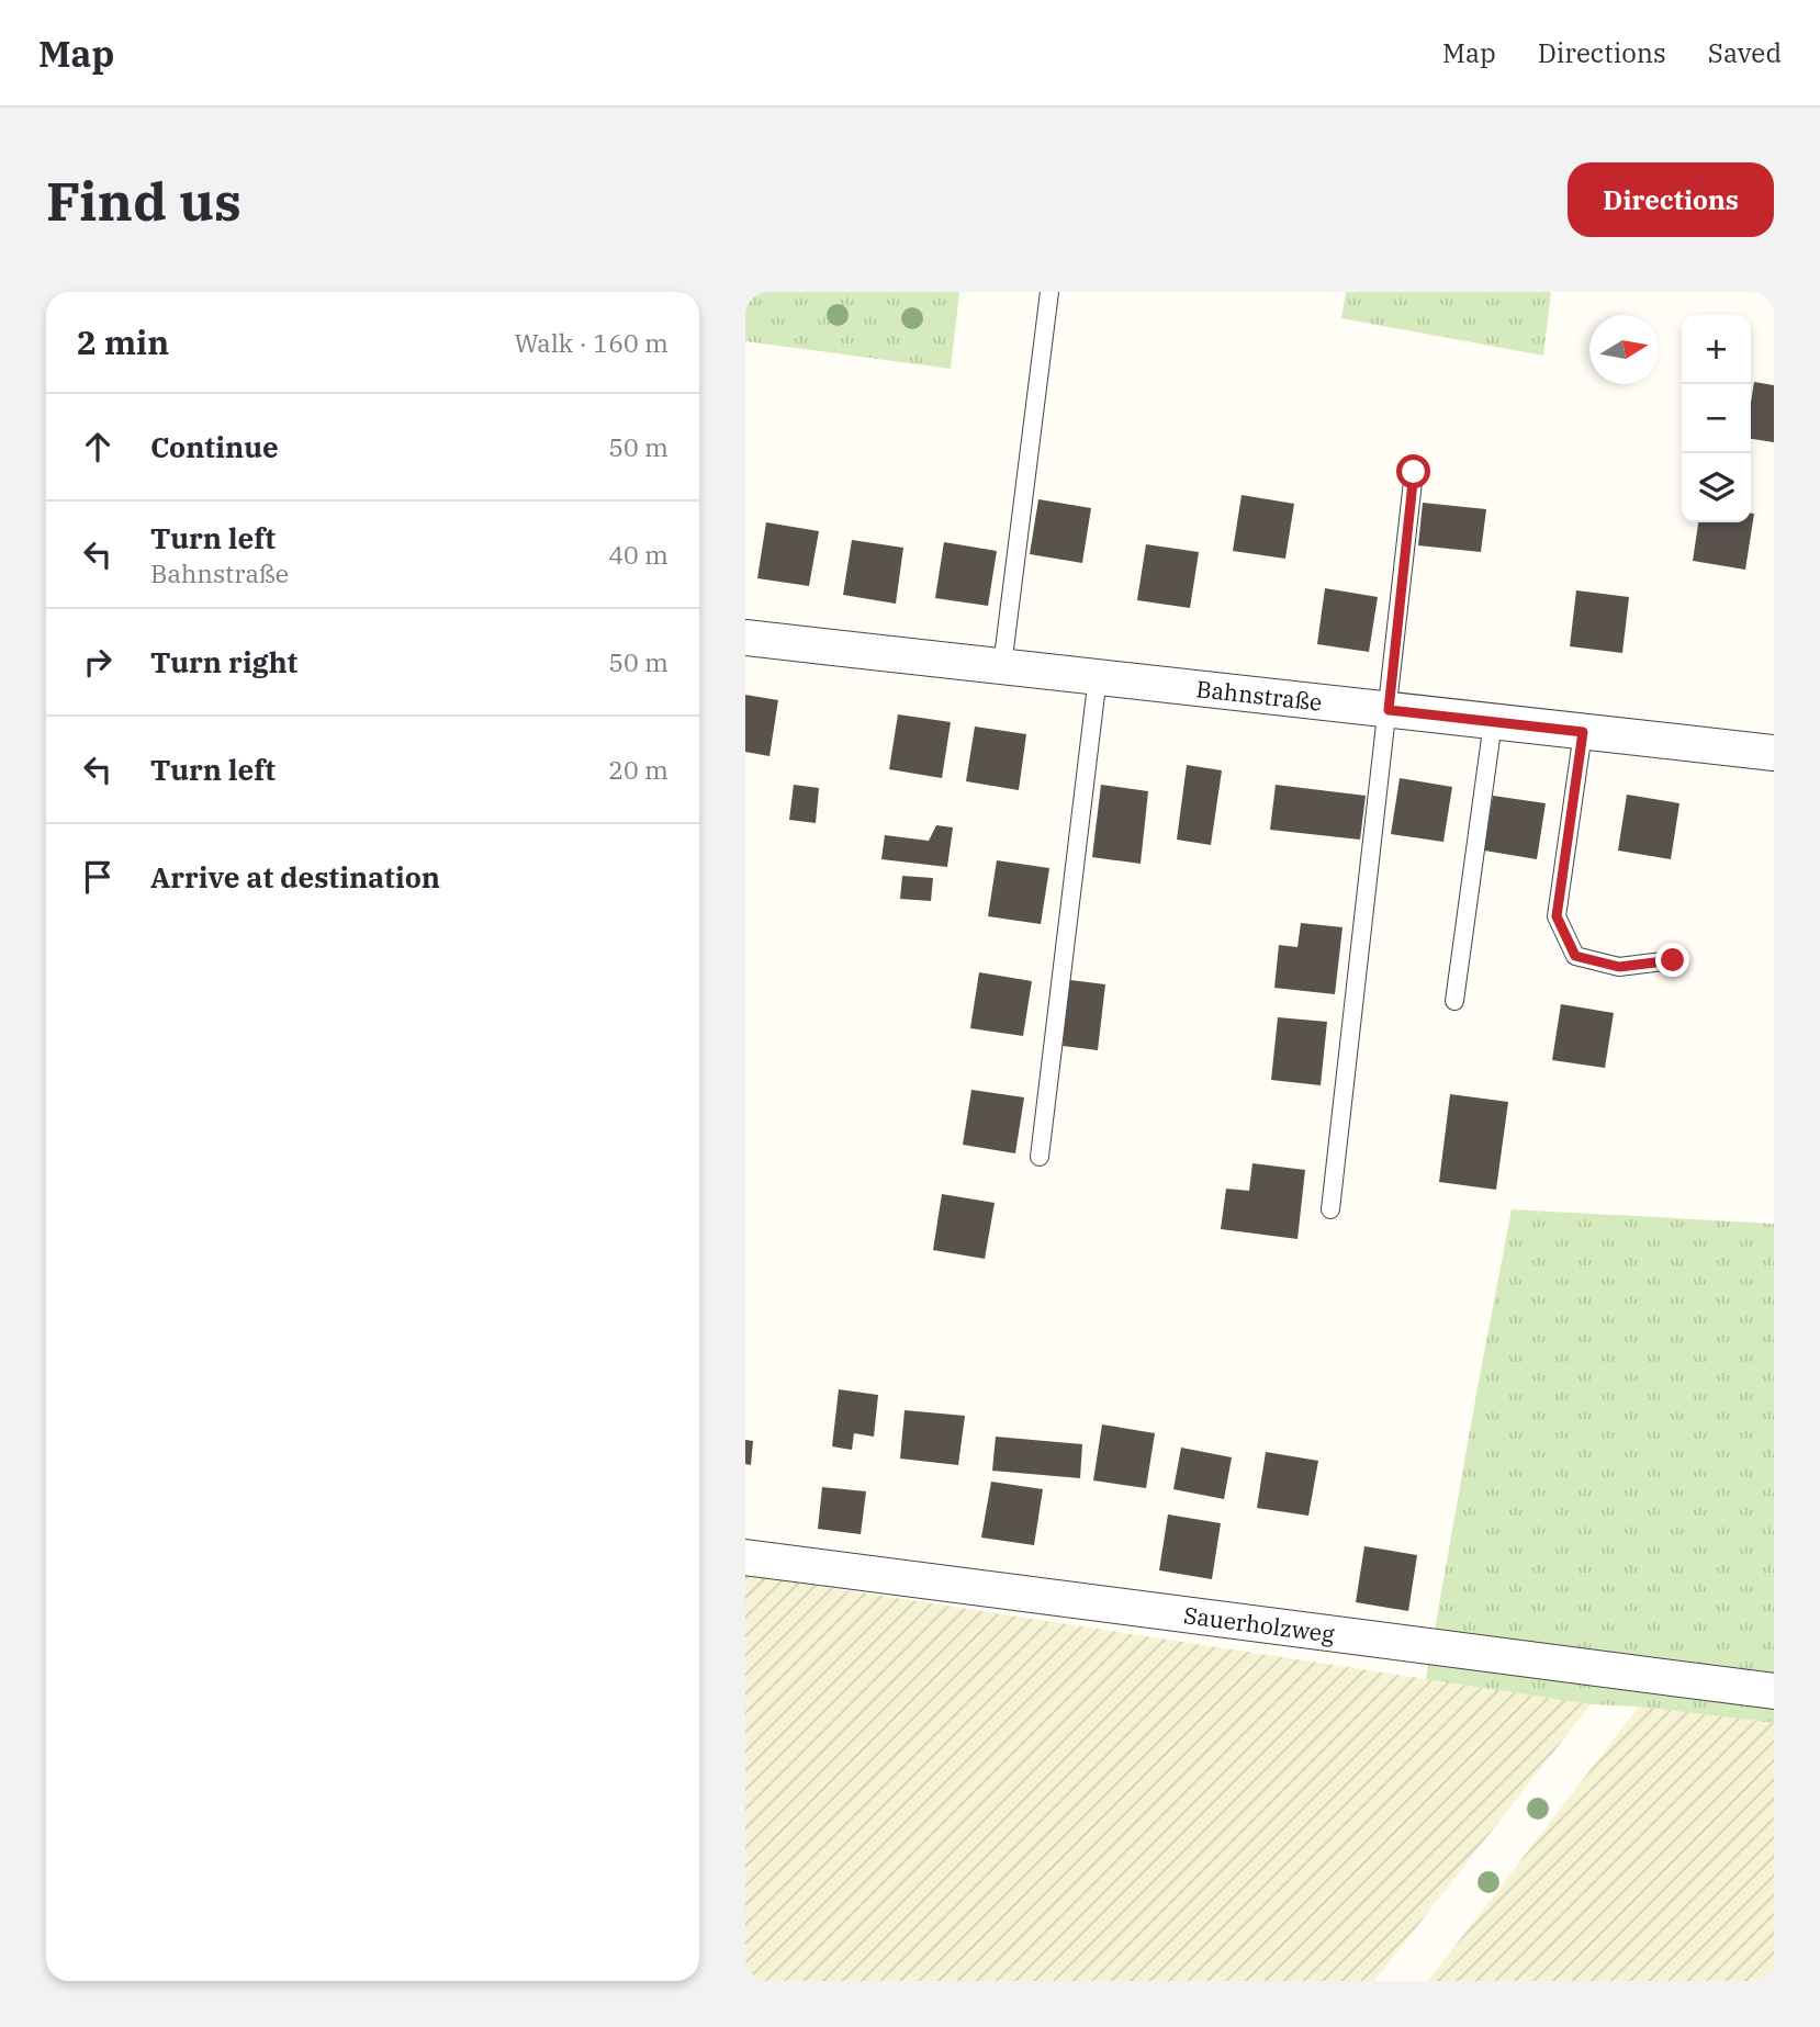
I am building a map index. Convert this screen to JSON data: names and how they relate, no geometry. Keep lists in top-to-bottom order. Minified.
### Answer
{"streets":{"street":["Bahnstraße","Sauerholzweg"]},"north":"right","page":{"header":"Map","nav":["Map","Directions","Saved"],"buttons":"Directions","title":"Find us","heading":["2 min","Walk · 160 m"],"map_buttons":["+","−"],"list":[["Continue","50 m"],["Turn left","Bahnstraße","40 m"],["Turn right","50 m"],["Turn left","20 m"],"Arrive at destination"]}}
